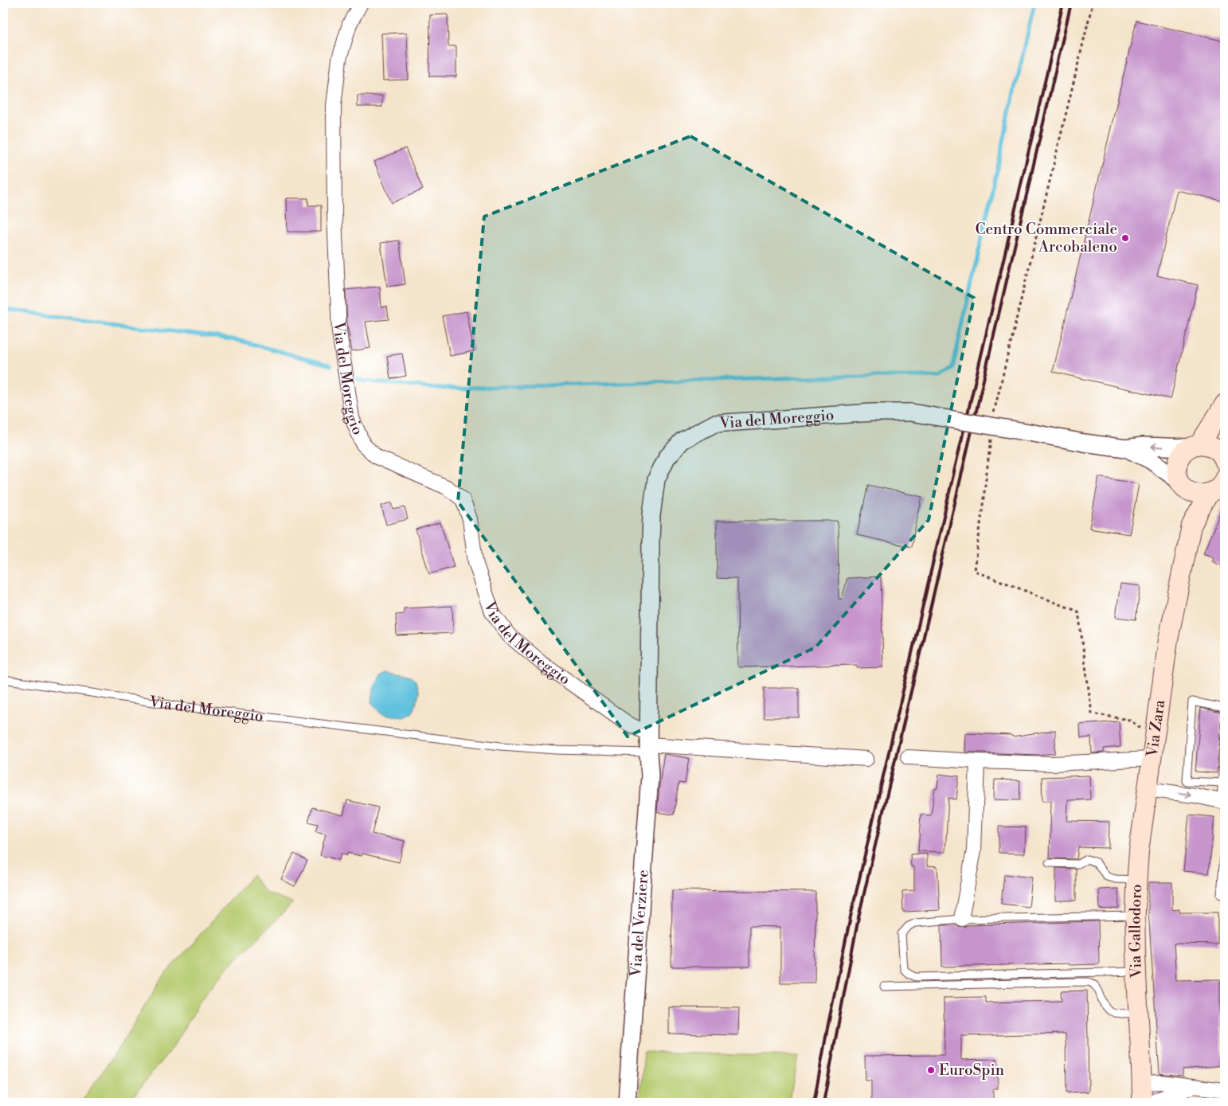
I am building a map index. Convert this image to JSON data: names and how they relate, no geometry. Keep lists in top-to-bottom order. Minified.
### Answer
{"streets":{"main road":["Via Zara","Via Gallodoro"],"street":["Via del Moreggio","Via del Verziere"]},"crossings":[["Via del Moreggio","Via Zara"],["Via del Moreggio","Via del Verziere"],["Via Zara","Via Gallodoro"]],"places":["Centro Commerciale Arcobaleno","EuroSpin"]}
